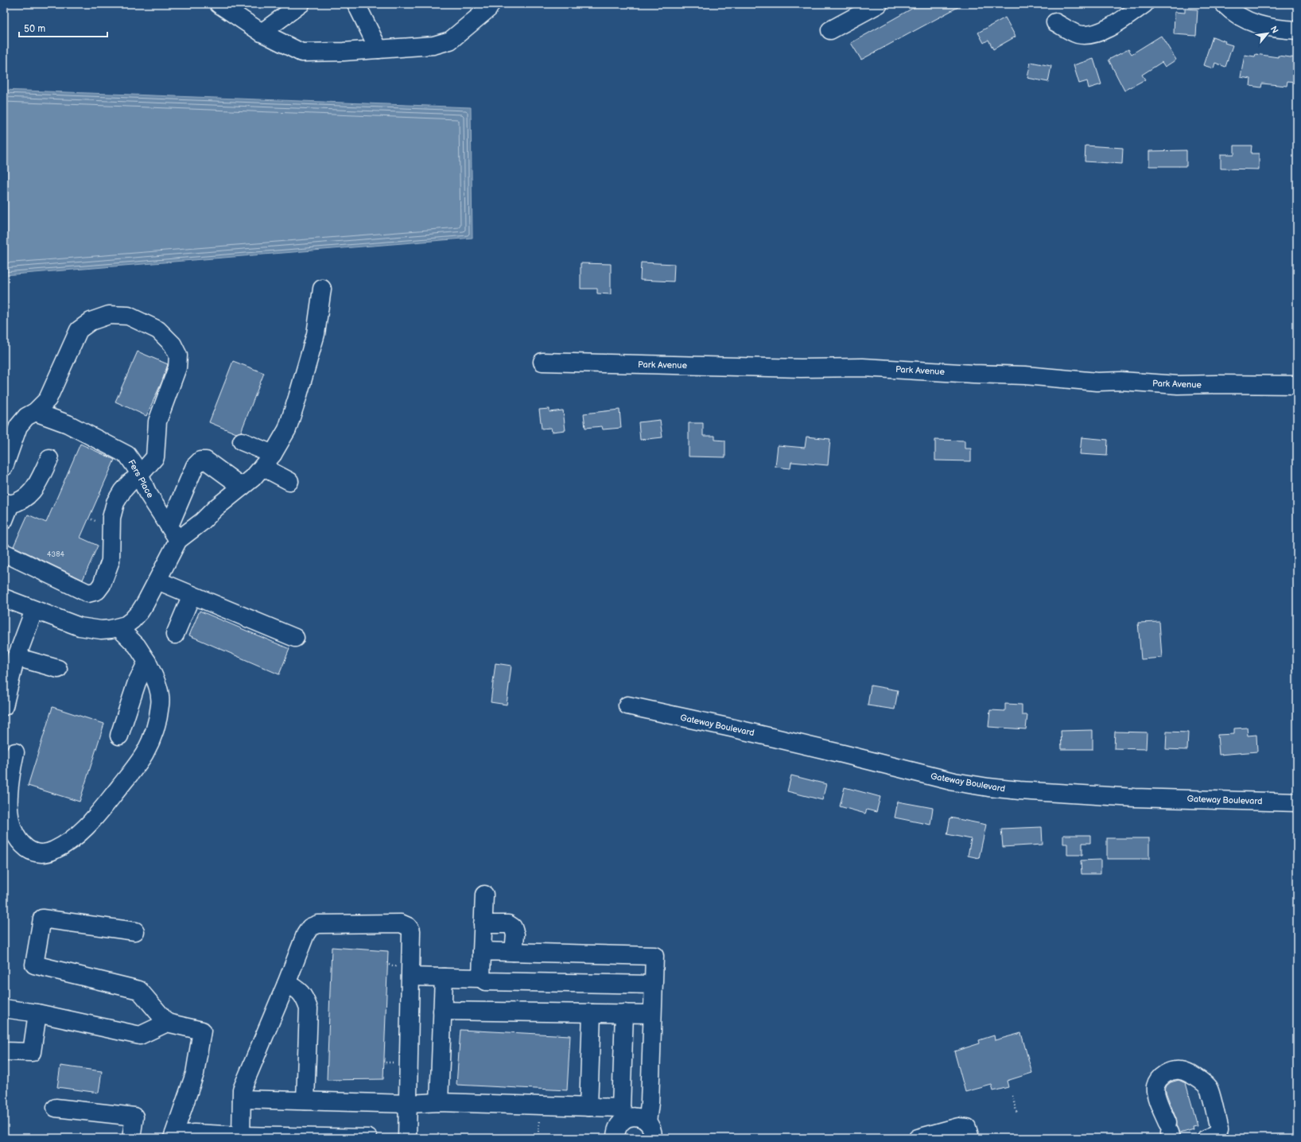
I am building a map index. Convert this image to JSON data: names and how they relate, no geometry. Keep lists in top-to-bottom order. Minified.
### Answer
{"streets":{"street":["Park Avenue","Fers Place","Gateway Boulevard"]},"house_numbers":["4384"],"scale_bar":"50 m","north":"top right"}
